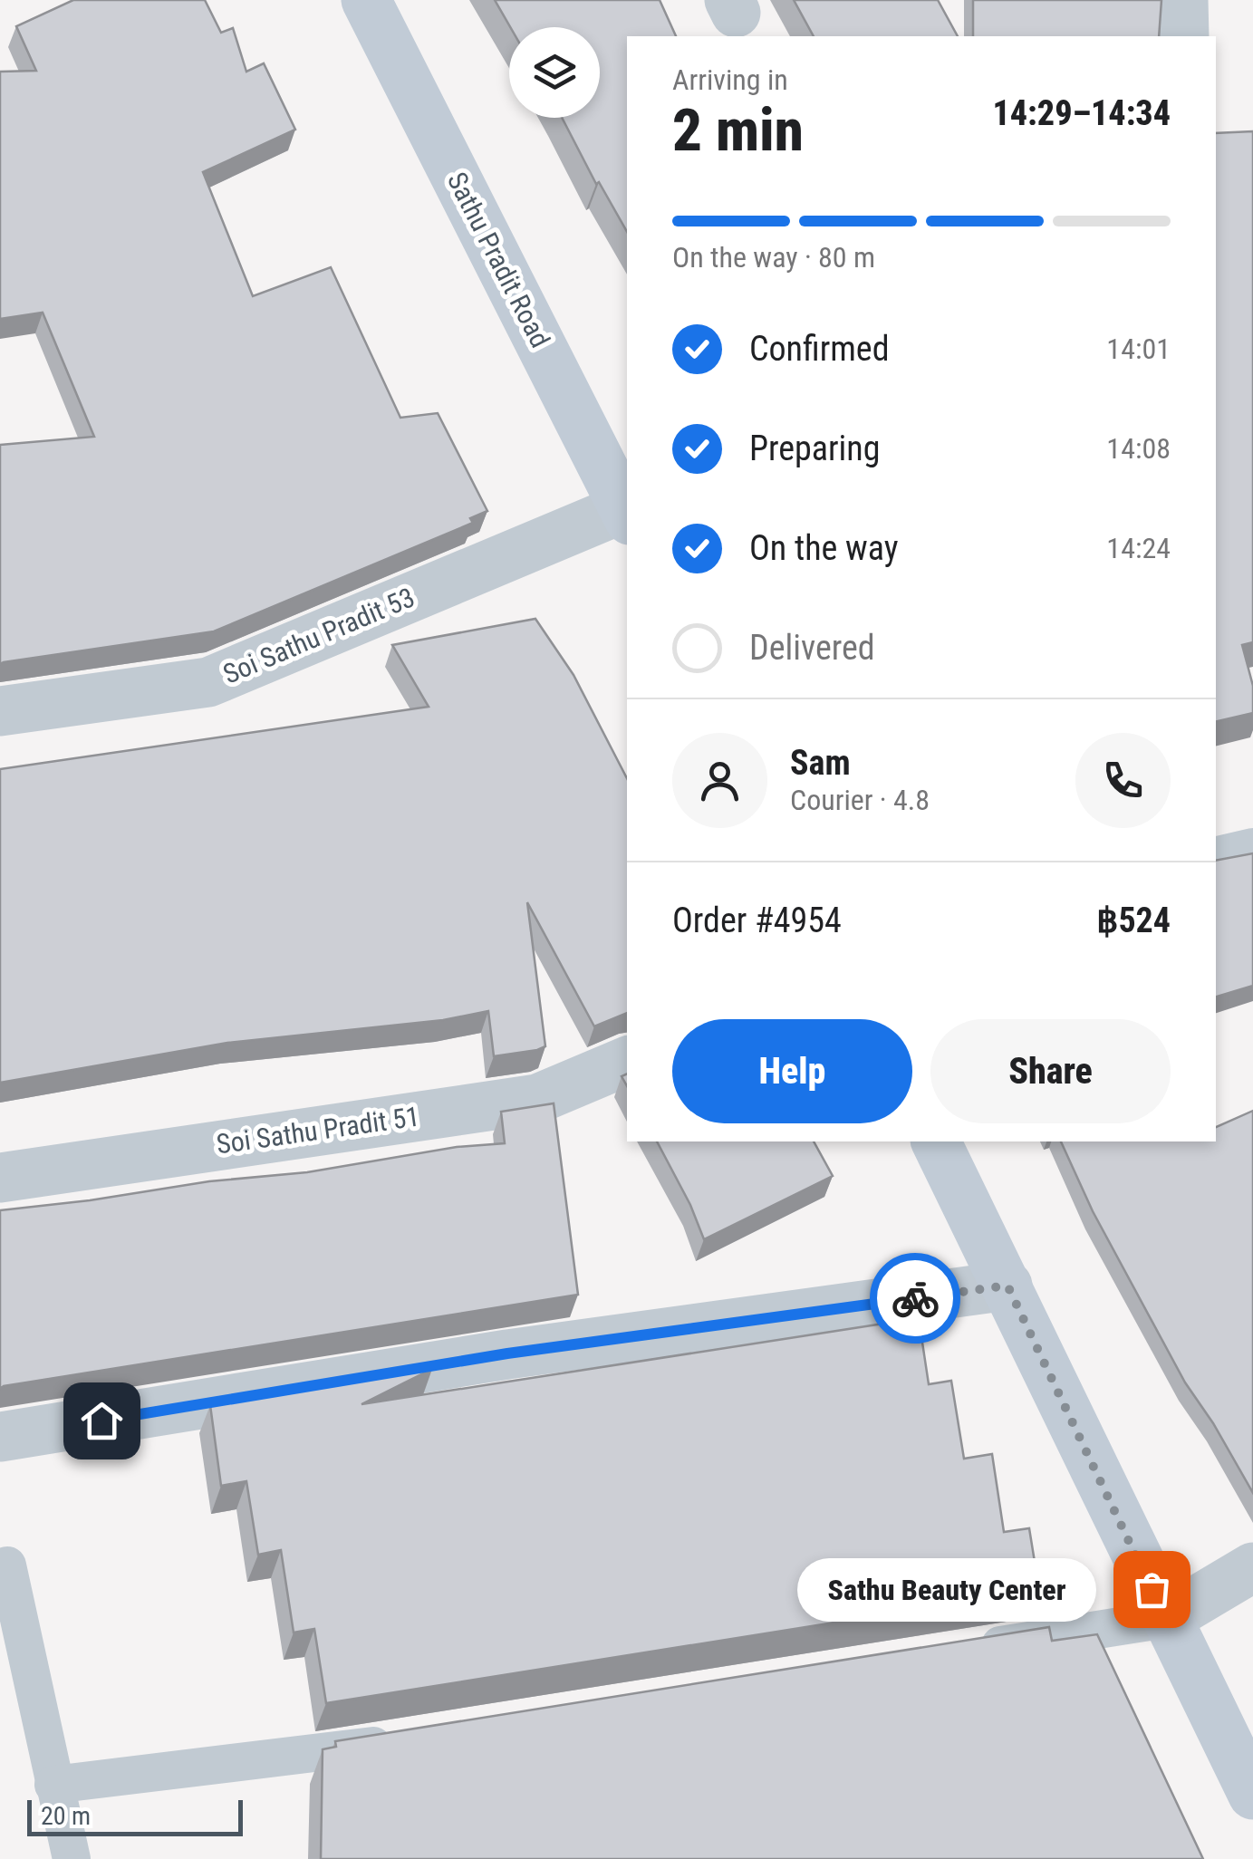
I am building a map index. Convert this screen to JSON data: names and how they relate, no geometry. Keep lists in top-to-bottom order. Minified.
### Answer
{"streets":{"main road":["Sathu Pradit Road"],"street":["Soi Sathu Pradit 53","Soi Sathu Pradit 51"]},"crossings":[["Sathu Pradit Road","Soi Sathu Pradit 53"]],"places":["Sathu Beauty Center"],"scale_bar":"20 m","page":{"heading":["2 min","Arriving in","14:29–14:34"],"panel":["Sam","Courier · 4.8","Order #4954","฿524"],"bar":"On the way · 80 m","list":[["Confirmed","14:01"],["Preparing","14:08"],["On the way","14:24"],"Delivered"],"buttons":["Help","Share"],"bubble":"Sathu Beauty Center","scale":"20 m"}}
